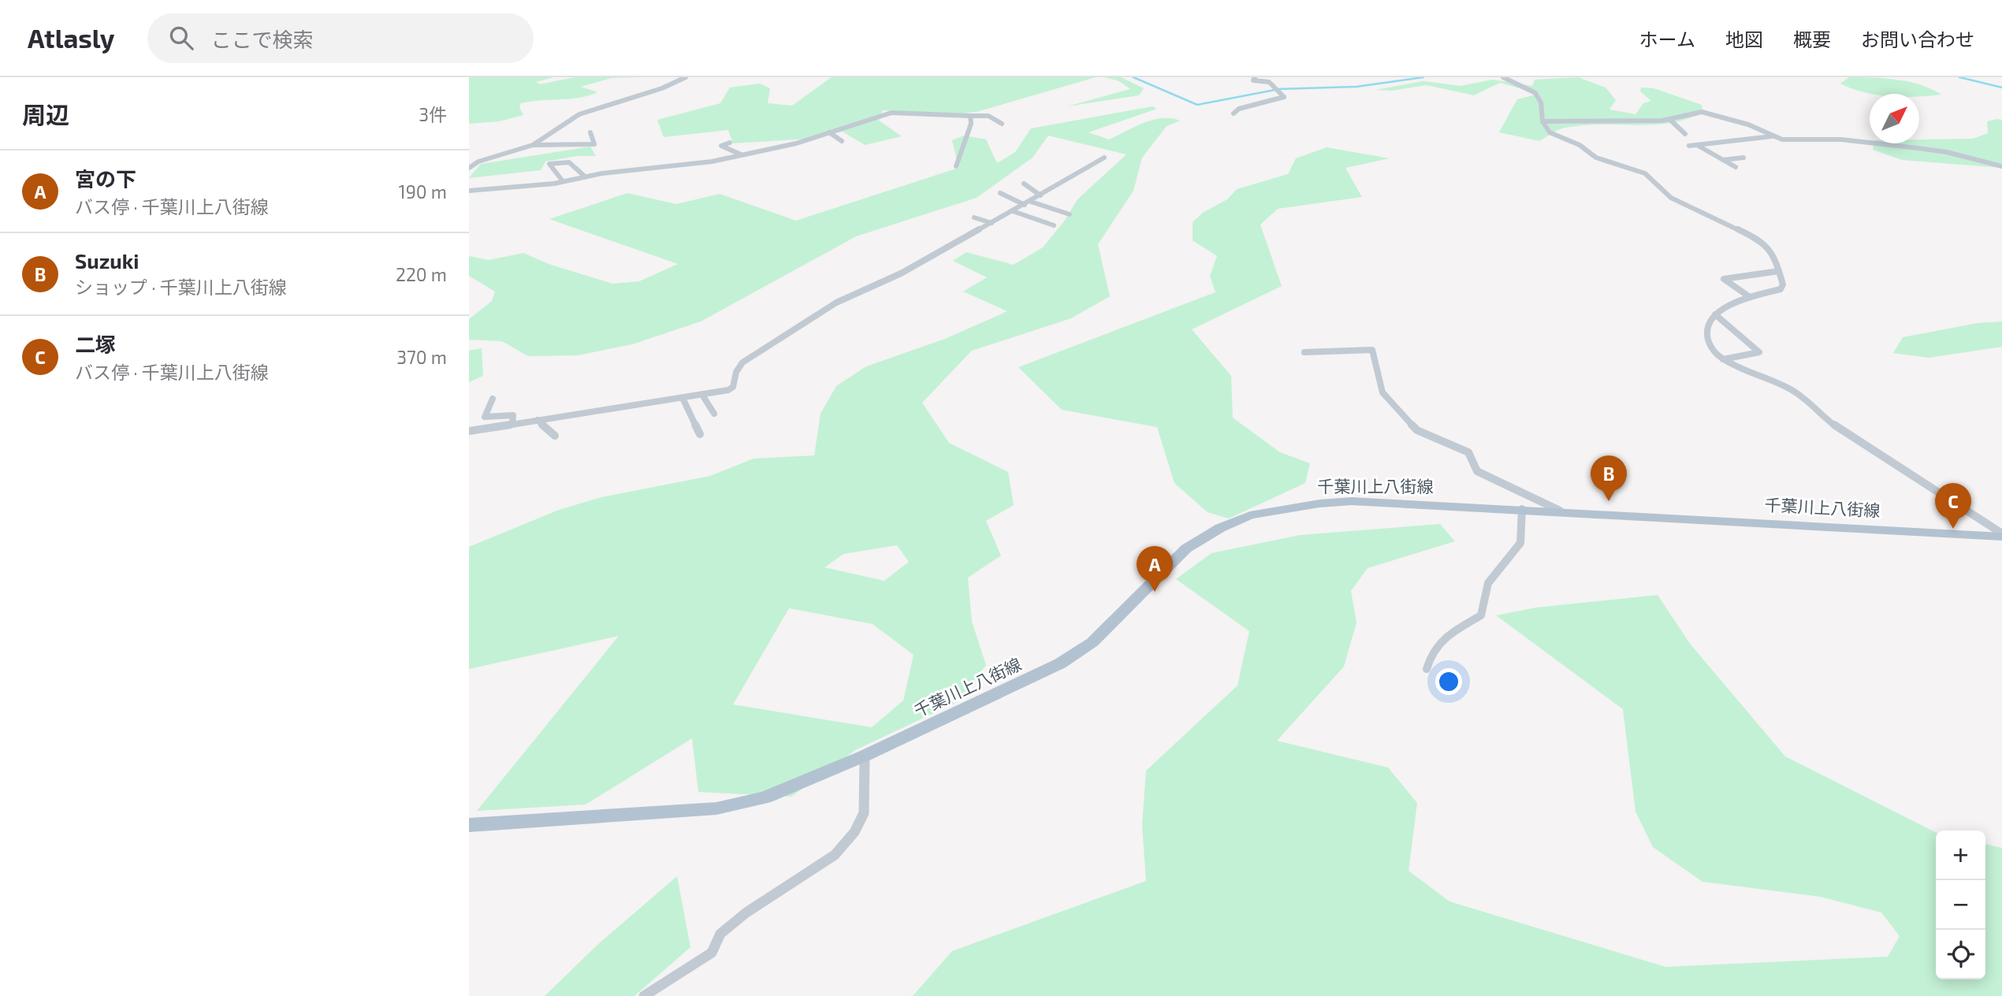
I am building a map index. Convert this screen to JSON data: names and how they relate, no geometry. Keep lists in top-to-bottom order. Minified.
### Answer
{"streets":{"main road":["千葉川上八街線"]},"north":"top right","page":{"header":"Atlasly","search":"ここで検索","nav":["ホーム","地図","概要","お問い合わせ"],"heading":["周辺","3件"],"list":[{"mark":"A","name":"宮の下","note":"バス停 · 千葉川上八街線","value":"190 m"},{"mark":"B","name":"Suzuki","note":"ショップ · 千葉川上八街線","value":"220 m"},{"mark":"C","name":"二塚","note":"バス停 · 千葉川上八街線","value":"370 m"}],"pins":["B","C","A"],"map_buttons":["+","−"]}}
